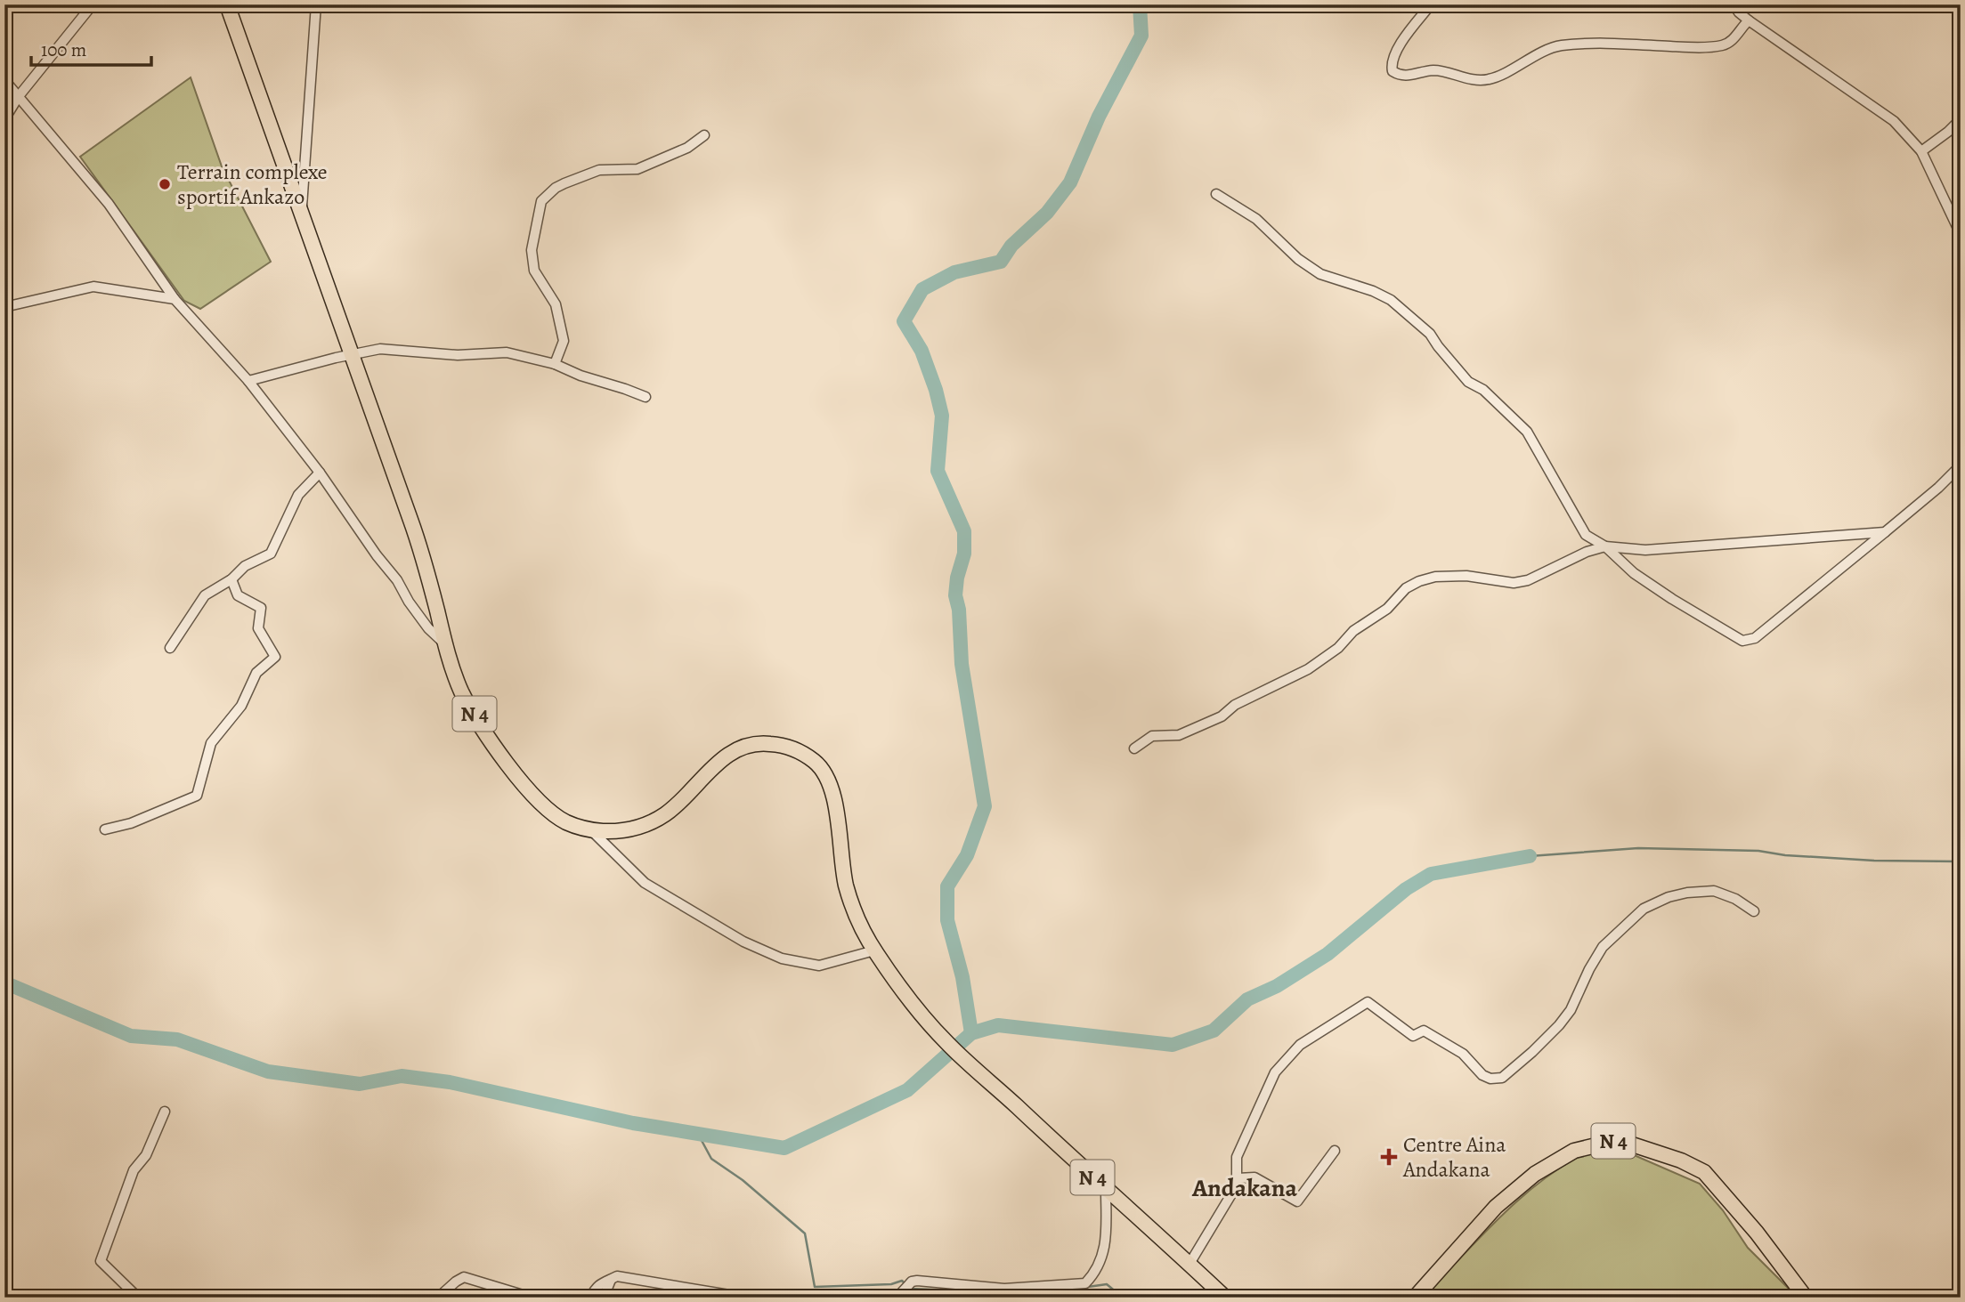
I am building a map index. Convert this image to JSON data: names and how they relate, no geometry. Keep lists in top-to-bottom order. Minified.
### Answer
{"streets":{"main road":["N 4"]},"districts":["Andakana"],"places":{"other":["Terrain complexe sportif Ankazo"],"health":["Centre Aina Andakana"]},"scale_bar":"100 m"}
